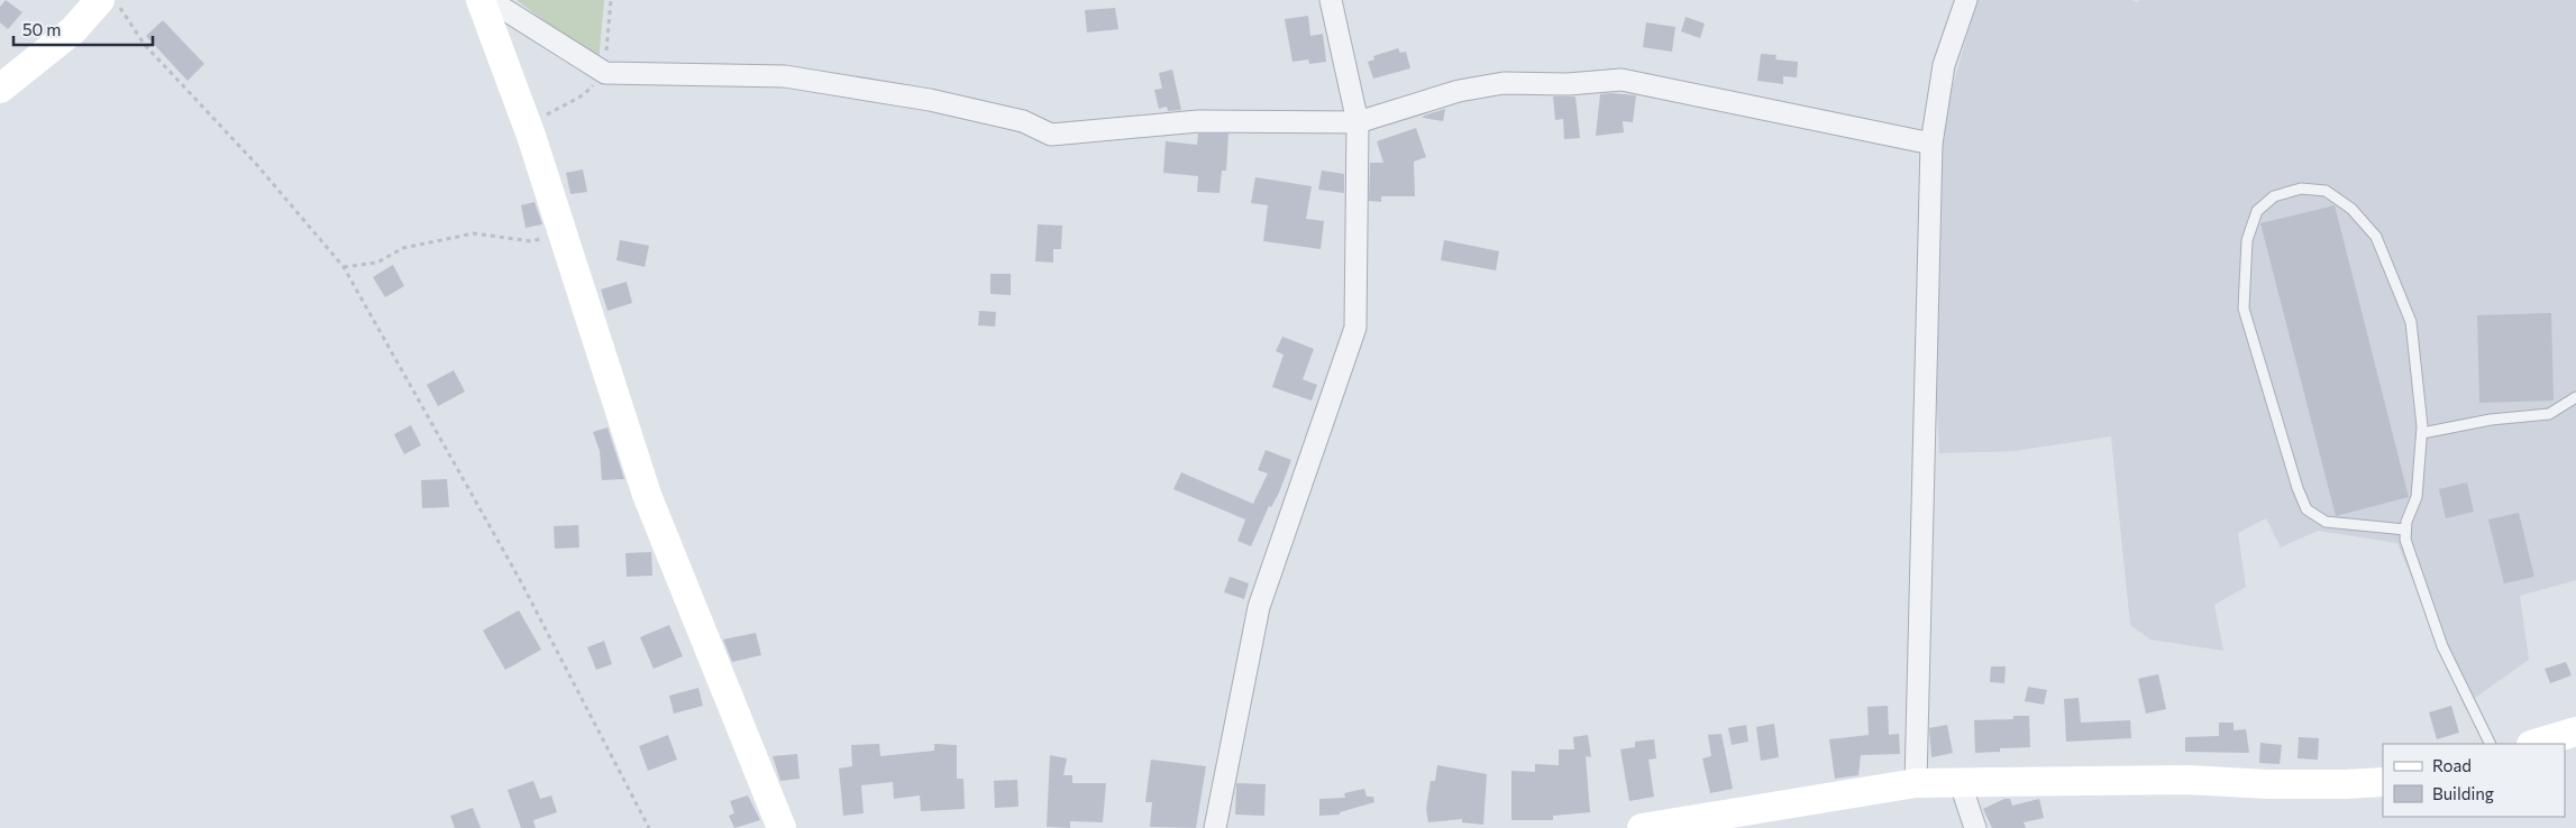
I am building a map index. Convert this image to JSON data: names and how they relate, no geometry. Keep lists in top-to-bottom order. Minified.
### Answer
{"legend":["Road","Building"],"scale_bar":"50 m"}
